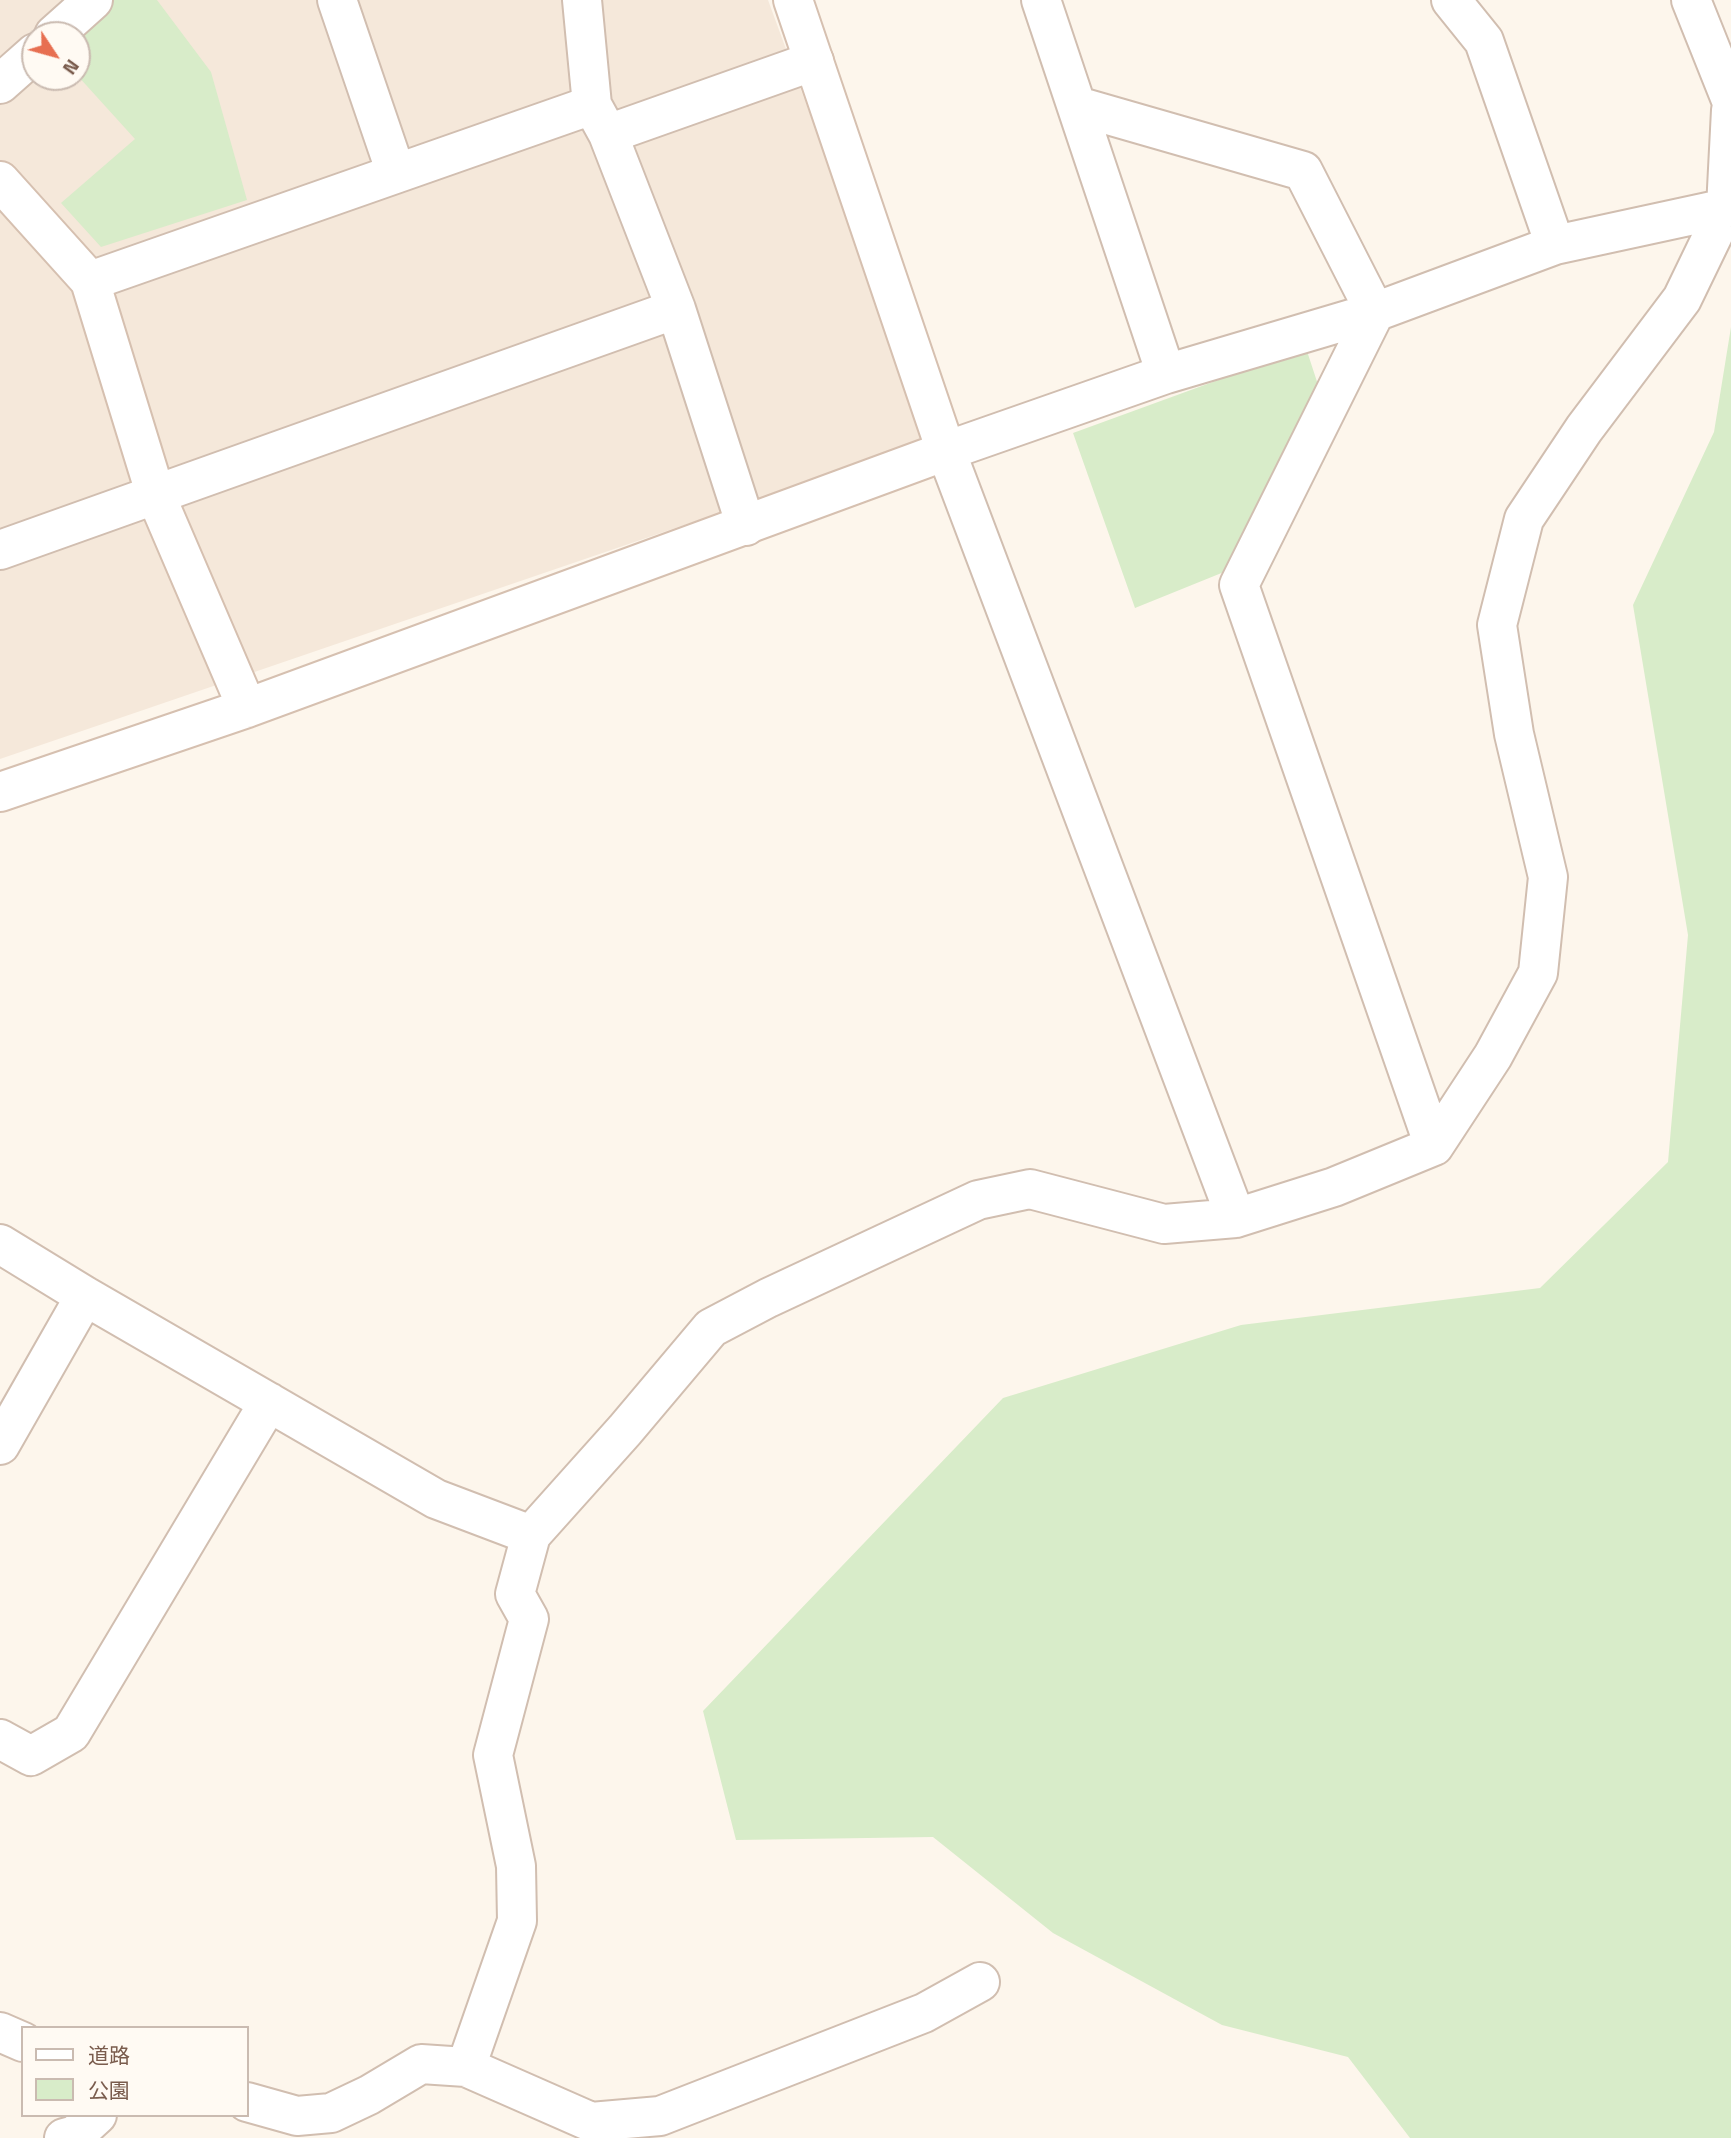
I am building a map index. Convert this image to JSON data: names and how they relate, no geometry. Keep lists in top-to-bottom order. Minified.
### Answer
{"legend":["道路","公園"],"north":"bottom right"}
